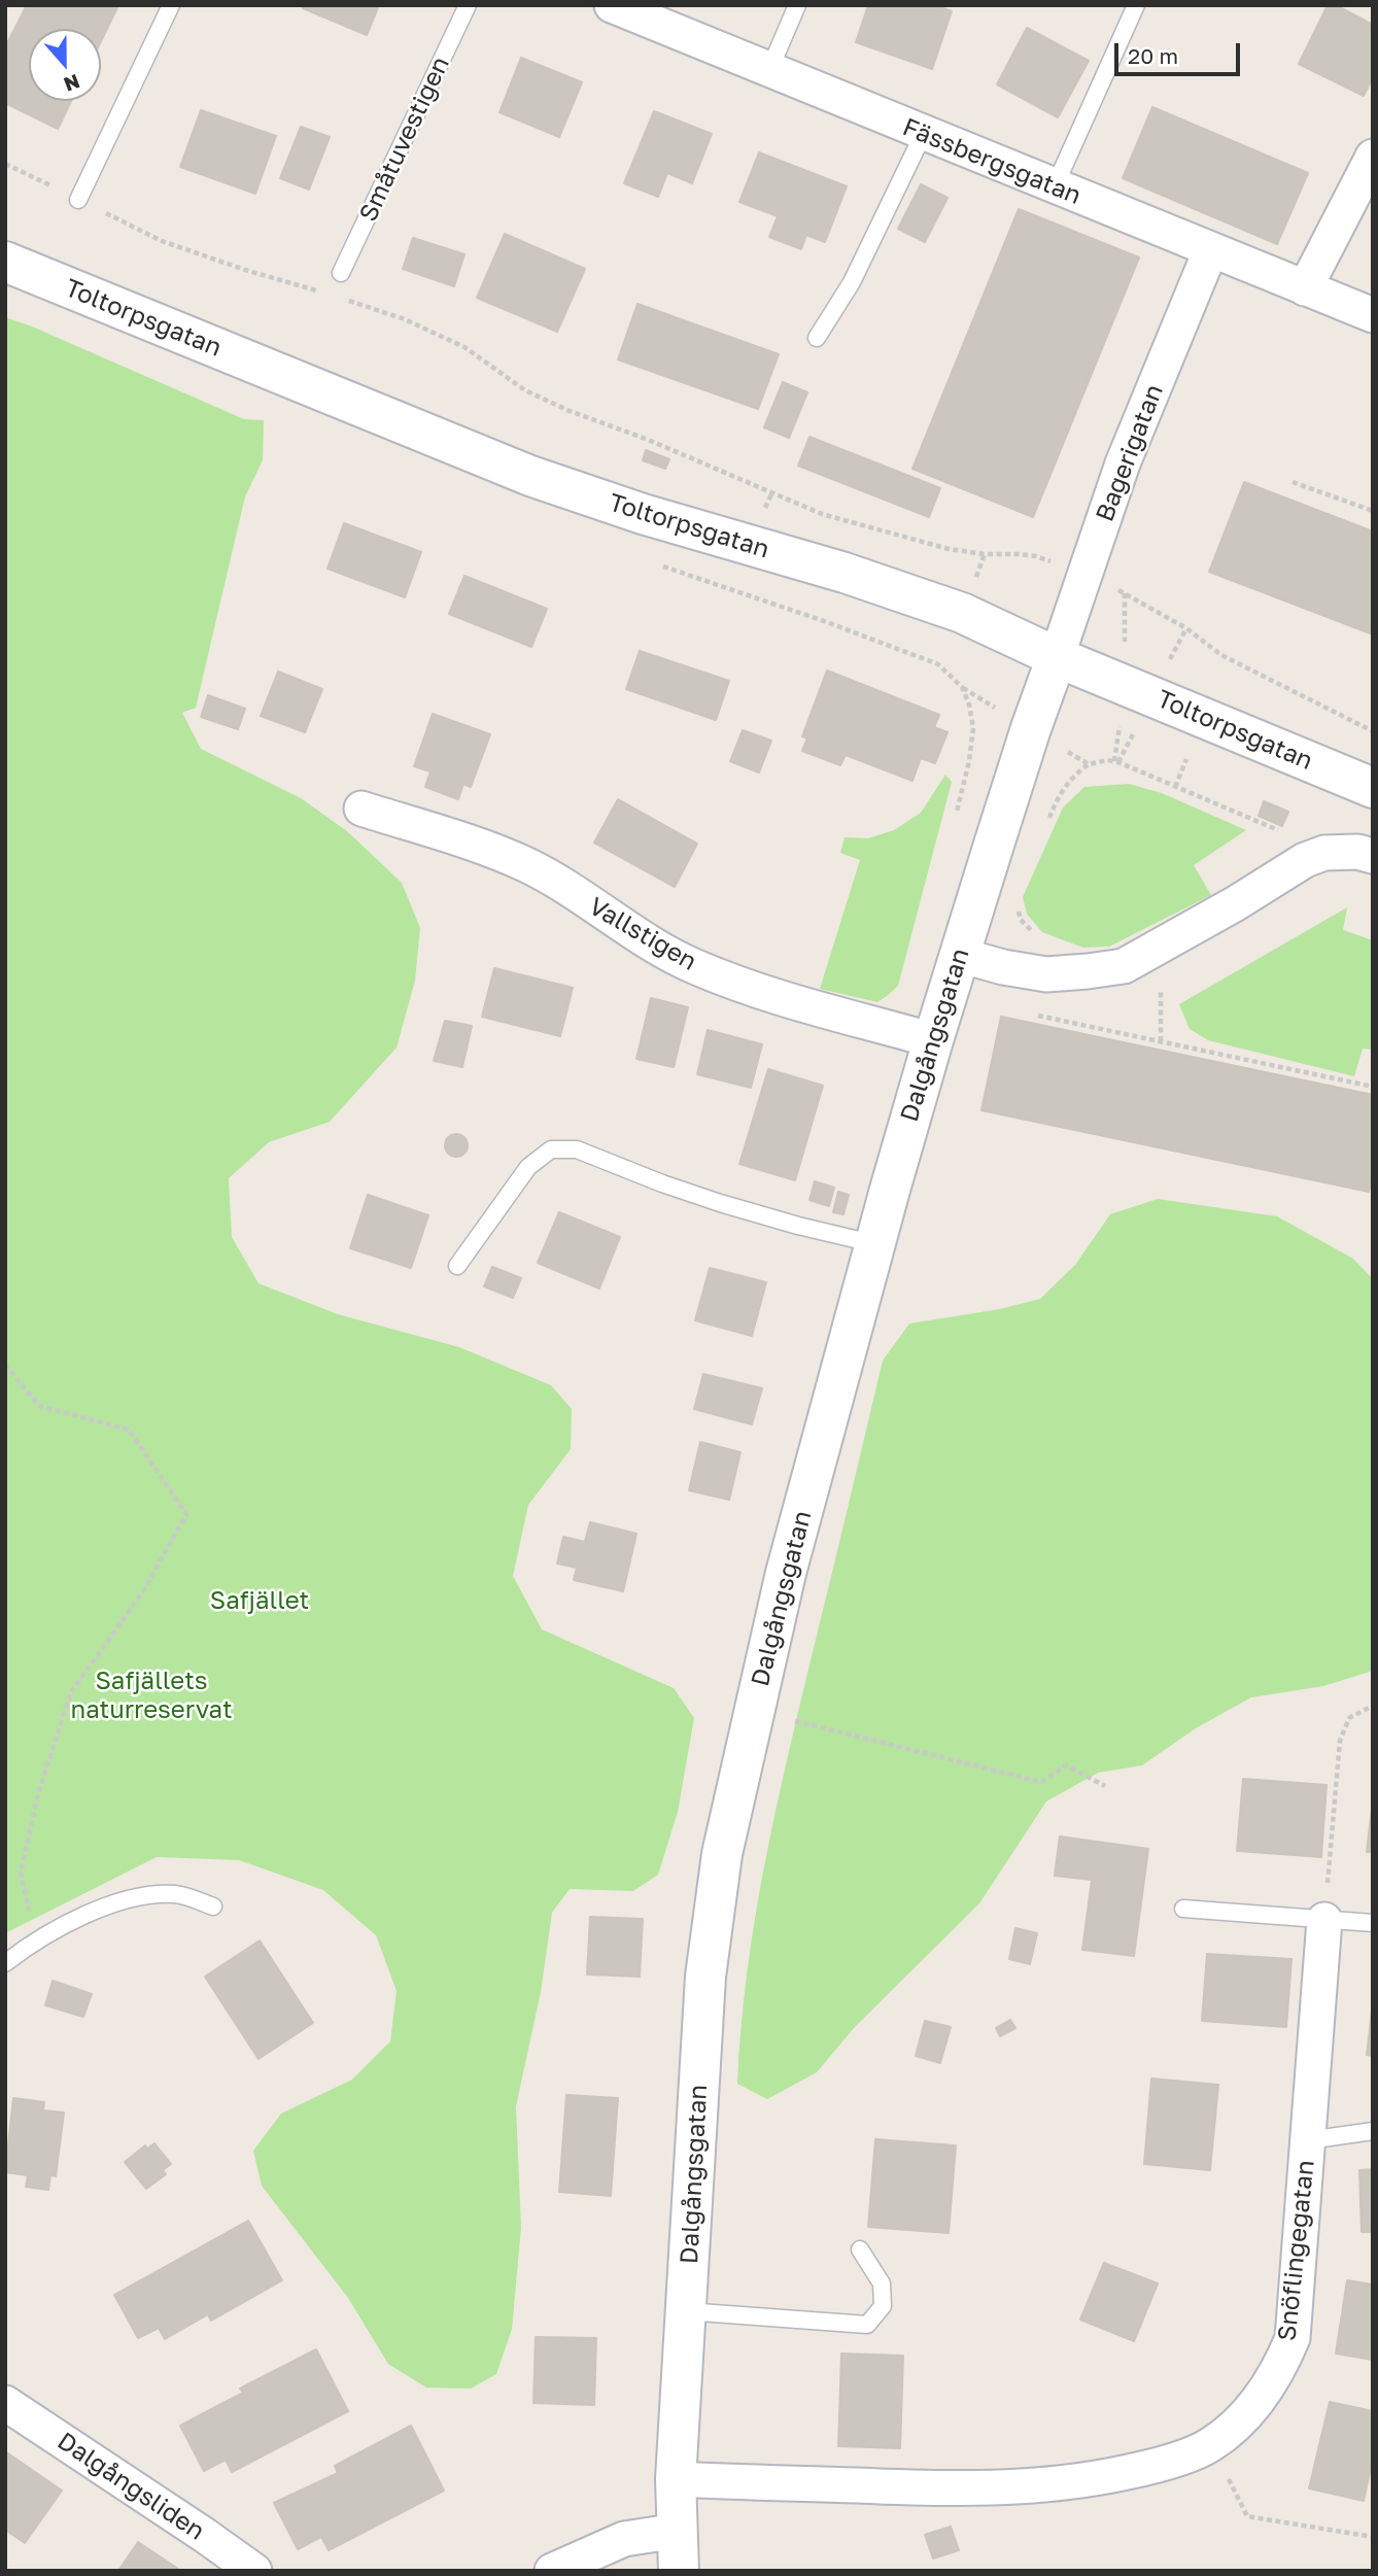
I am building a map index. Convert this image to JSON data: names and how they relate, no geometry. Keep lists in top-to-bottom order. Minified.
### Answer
{"streets":{"street":["Fässbergsgatan","Toltorpsgatan","Bagerigatan","Vallstigen","Dalgångsgatan","Snöflingegatan","Dalgångsliden"],"lane":["Småtuvestigen"]},"crossings":[["Fässbergsgatan","Bagerigatan"],["Toltorpsgatan","Bagerigatan"],["Toltorpsgatan","Dalgångsgatan"],["Bagerigatan","Dalgångsgatan"],["Vallstigen","Dalgångsgatan"],["Dalgångsgatan","Snöflingegatan"]],"parks":["Safjället","Safjällets naturreservat"],"scale_bar":"20 m","north":"bottom"}
